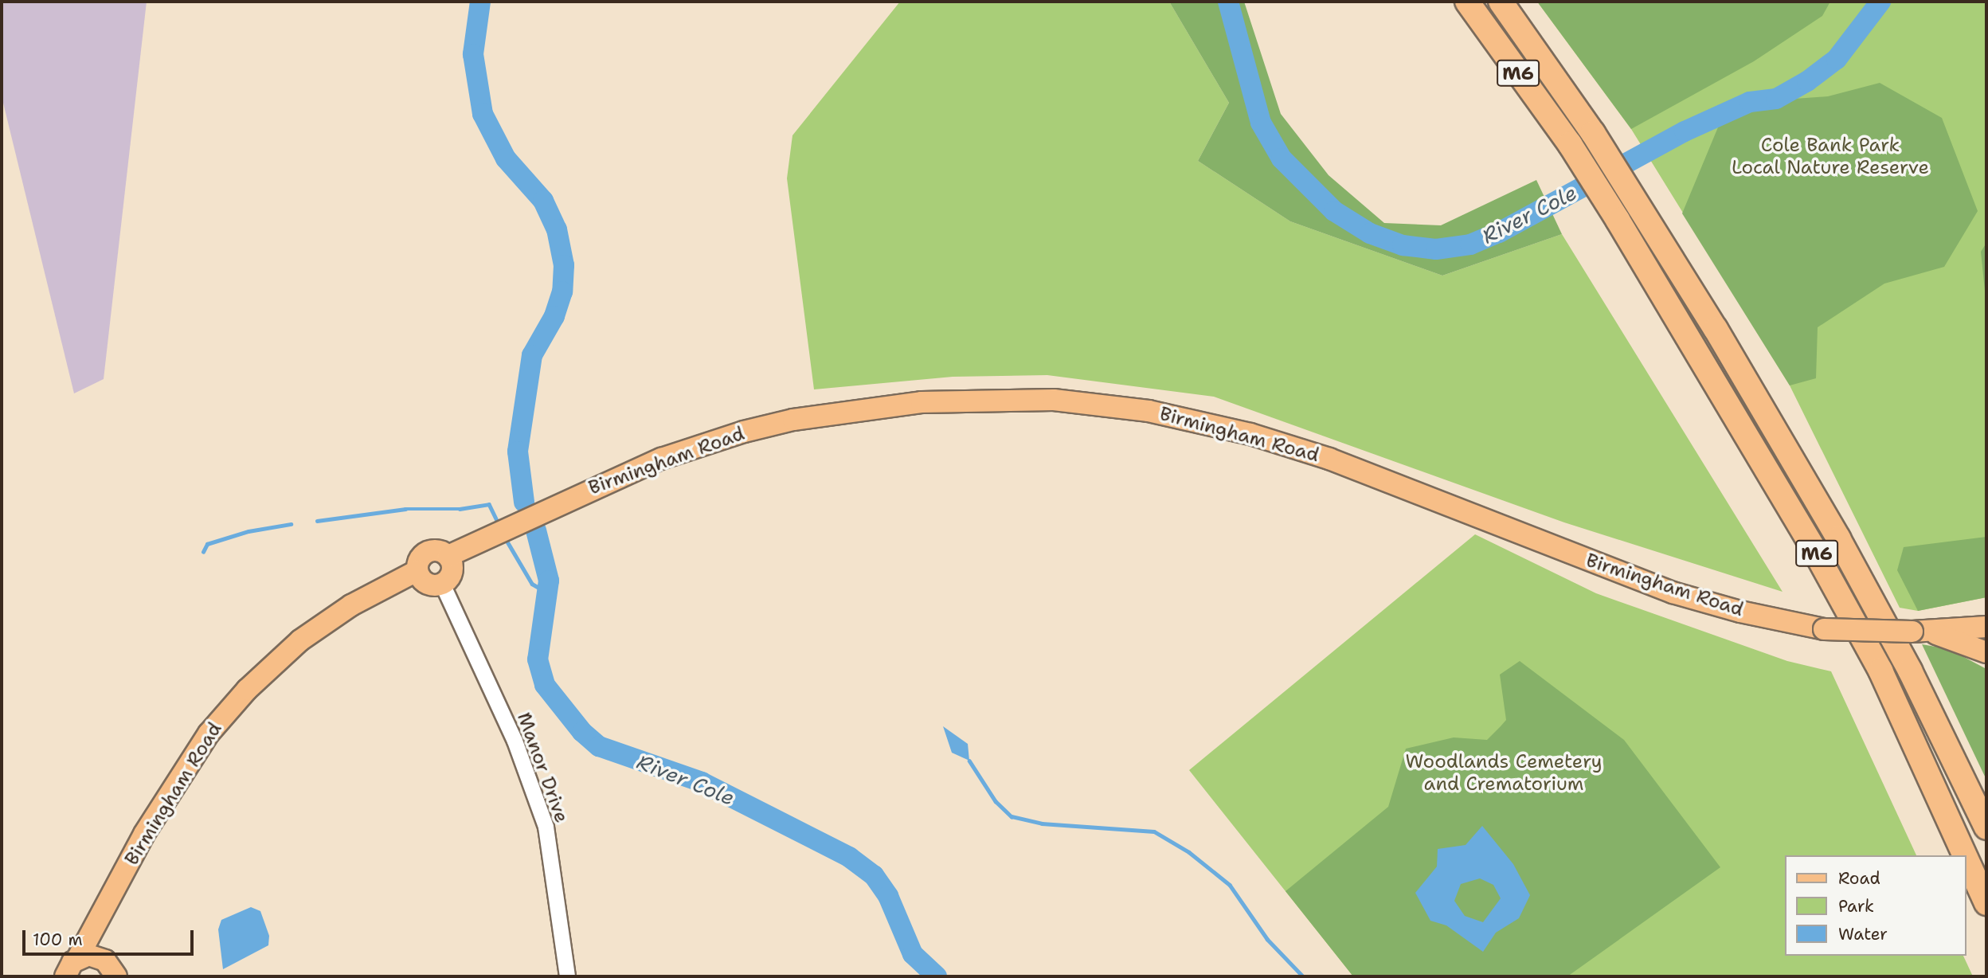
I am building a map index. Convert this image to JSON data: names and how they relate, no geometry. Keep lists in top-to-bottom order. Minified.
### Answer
{"streets":{"highway":["M6"],"main road":["Birmingham Road"],"street":["Manor Drive"]},"crossings":[["Birmingham Road","Manor Drive"]],"water":["River Cole"],"parks":["Cole Bank Park Local Nature Reserve","Woodlands Cemetery and Crematorium"],"legend":["Road","Park","Water"],"scale_bar":"100 m"}
